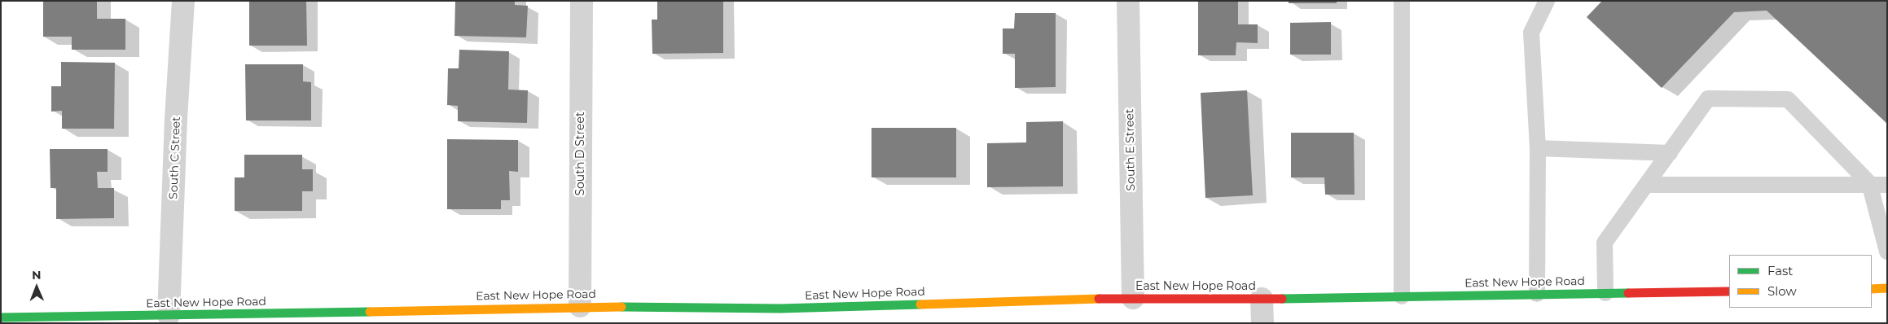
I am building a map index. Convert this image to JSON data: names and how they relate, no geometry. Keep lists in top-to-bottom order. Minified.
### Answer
{"streets":{"street":["South E Street","South D Street","South C Street","East New Hope Road"]},"crossings":[["South E Street","East New Hope Road"],["South D Street","East New Hope Road"],["South C Street","East New Hope Road"]],"legend":["Fast","Slow"],"north":"top"}
